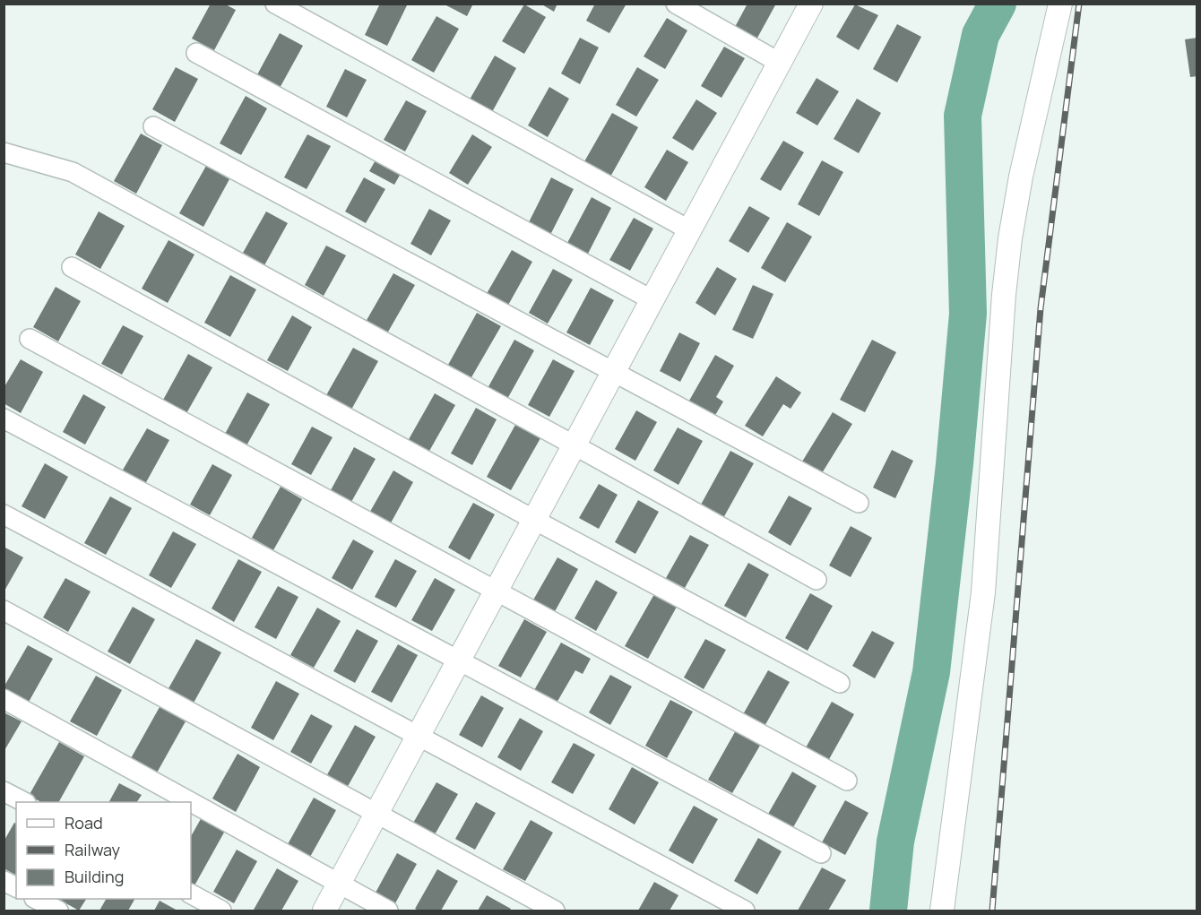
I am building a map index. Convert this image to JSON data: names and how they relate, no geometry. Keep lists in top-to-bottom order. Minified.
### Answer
{"legend":["Road","Railway","Building"]}
